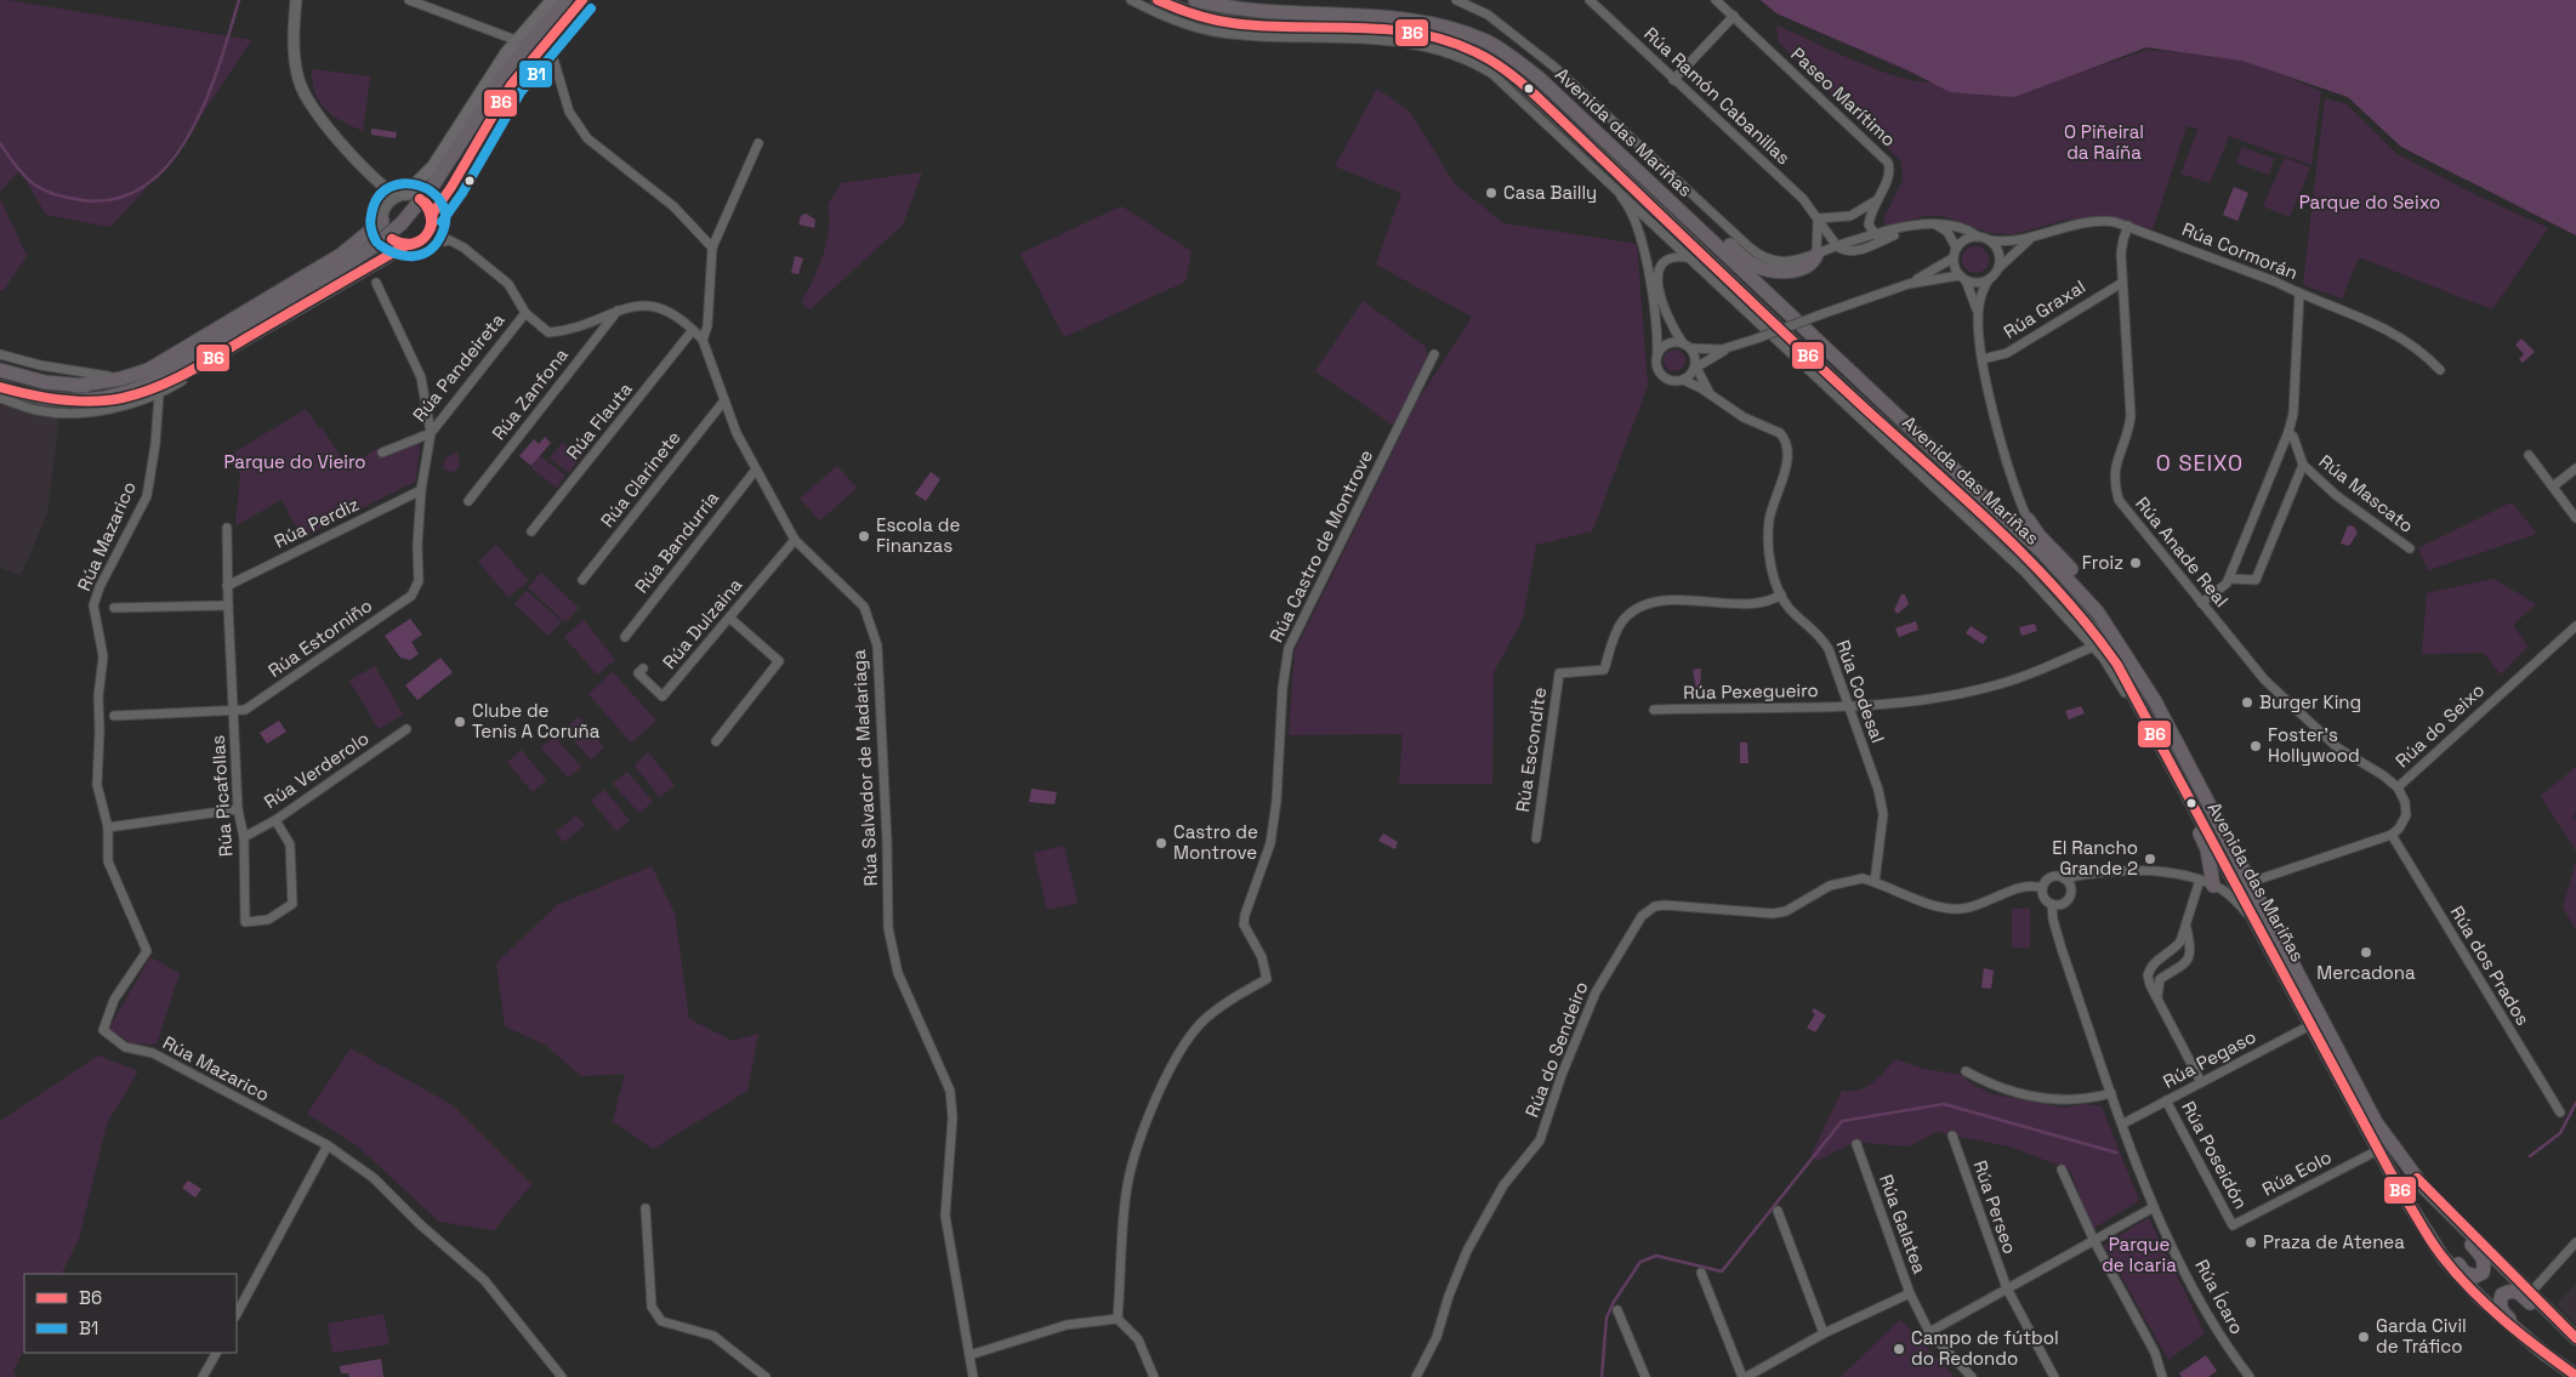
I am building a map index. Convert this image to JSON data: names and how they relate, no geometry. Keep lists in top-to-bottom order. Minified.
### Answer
{"streets":{"highway":["Avenida das Mariñas"],"street":["Rúa Ramón Cabanillas","Paseo Marítimo","Rúa Cormorán","Rúa Graxal","Rúa Pandeireta","Rúa Zanfona","Rúa Flauta","Rúa Clarinete","Rúa Mascato","Rúa Perdiz","Rúa Mazarico","Rúa Bandurria","Rúa Castro de Montrove","Rúa Anade Real","Rúa Dulzaina","Rúa Estorniño","Rúa Pexegueiro","Rúa Codesal","Rúa do Seixo","Rúa Escondite","Rúa Salvador de Madariaga","Rúa Verderolo","Rúa Picafollas","Rúa dos Prados","Rúa do Sendeiro","Rúa Pegaso","Rúa Poseidón","Rúa Eolo","Rúa Perseo","Rúa Galatea","Rúa Ícaro"]},"crossings":[["Avenida das Mariñas","Rúa do Sendeiro"],["Avenida das Mariñas","Rúa Pegaso"],["Avenida das Mariñas","Rúa Eolo"],["Rúa Cormorán","Rúa Graxal"],["Rúa Cormorán","Rúa Anade Real"],["Rúa Graxal","Rúa Anade Real"],["Rúa Clarinete","Rúa Salvador de Madariaga"],["Rúa Perdiz","Rúa Estorniño"],["Rúa Perdiz","Rúa Picafollas"],["Rúa Bandurria","Rúa Salvador de Madariaga"],["Rúa Anade Real","Rúa do Seixo"],["Rúa Dulzaina","Rúa Salvador de Madariaga"],["Rúa Estorniño","Rúa Picafollas"],["Rúa Pexegueiro","Rúa Codesal"],["Rúa Codesal","Rúa Escondite"],["Rúa Codesal","Rúa do Sendeiro"],["Rúa do Seixo","Rúa dos Prados"],["Rúa Verderolo","Rúa Picafollas"],["Rúa do Sendeiro","Rúa Ícaro"],["Rúa Pegaso","Rúa Poseidón"],["Rúa Pegaso","Rúa Ícaro"],["Rúa Poseidón","Rúa Eolo"]],"districts":["O SEIXO"],"parks":["O Piñeiral da Raíña","Parque do Seixo","Parque do Vieiro","Parque de Icaria"],"places":["Casa Bailly","Escola de Finanzas","Froiz","Burger King","Clube de Tenis A Coruña","Foster's Hollywood","Castro de Montrove","El Rancho Grande 2","Mercadona","Praza de Atenea","Garda Civil de Tráfico","Campo de fútbol do Redondo"],"lines":["transit line B6","transit line B1"],"legend":["B6","B1"]}
